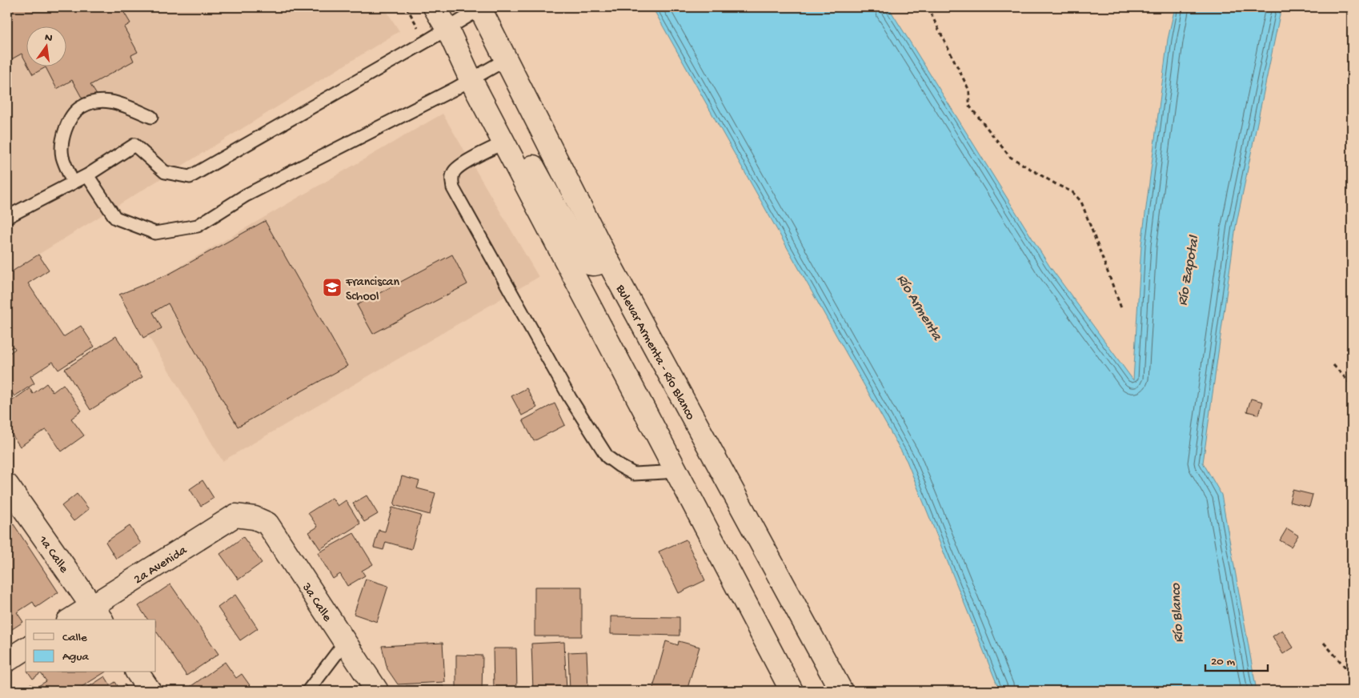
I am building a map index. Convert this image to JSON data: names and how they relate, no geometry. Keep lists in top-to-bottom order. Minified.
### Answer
{"streets":{"main road":["Bulevar Armenta - Río Blanco","1a Calle","2a Avenida","3a Calle"]},"crossings":[["1a Calle","2a Avenida"],["2a Avenida","3a Calle"]],"water":["Río Zapotal","Río Armenta","Río Blanco"],"places":{"school or university":["Franciscan School"]},"legend":["Calle","Agua"],"scale_bar":"20 m","north":"top"}
